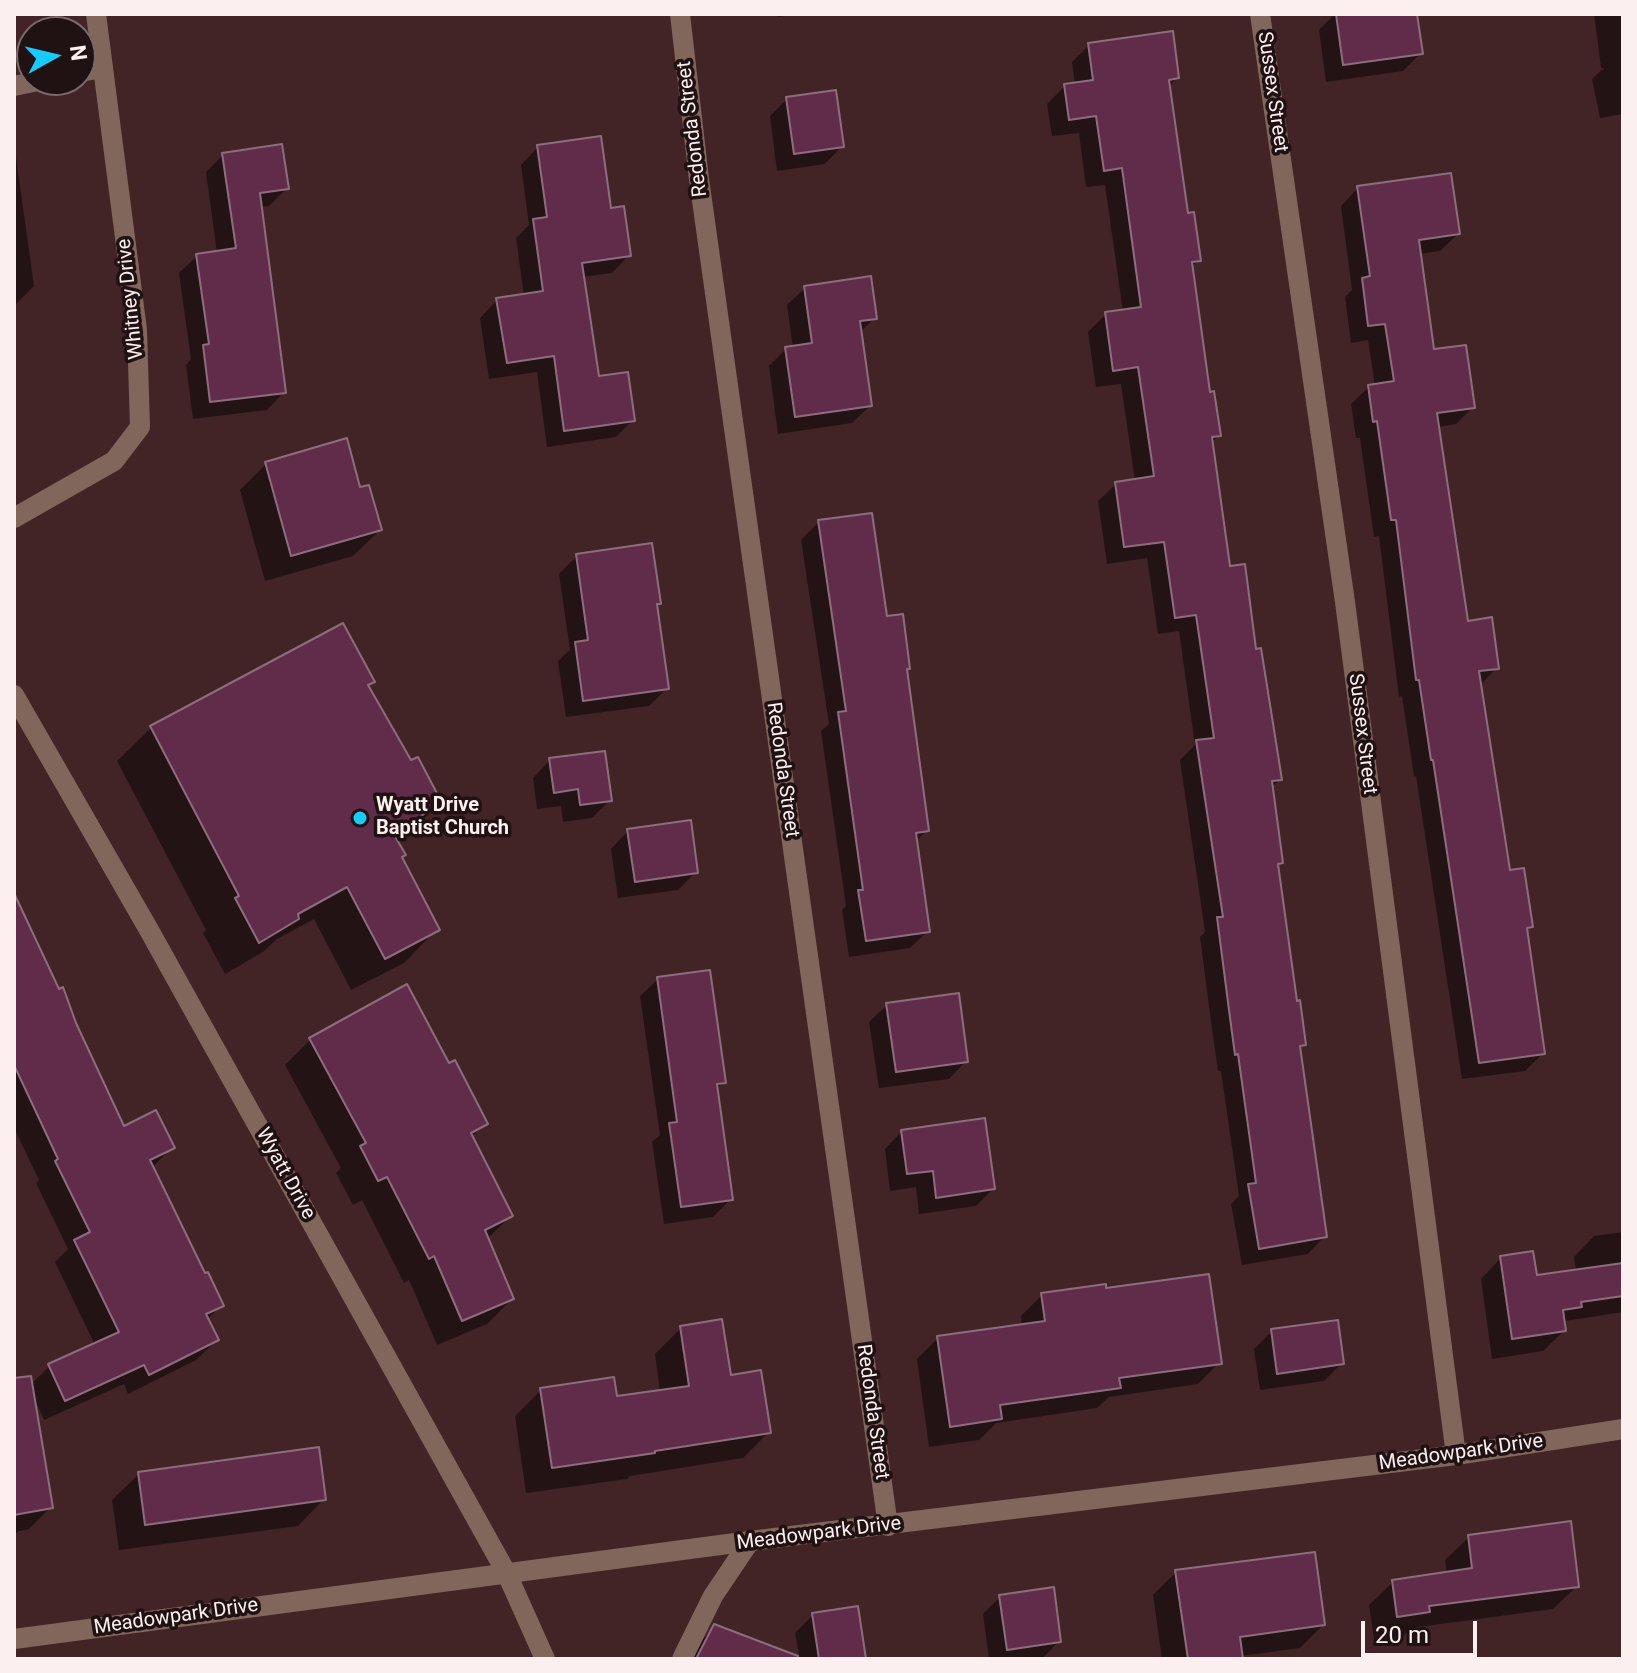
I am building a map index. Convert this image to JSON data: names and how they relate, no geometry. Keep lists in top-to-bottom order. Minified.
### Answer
{"streets":{"street":["Sussex Street","Redonda Street","Whitney Drive","Wyatt Drive","Meadowpark Drive"]},"crossings":[["Sussex Street","Meadowpark Drive"],["Redonda Street","Meadowpark Drive"],["Wyatt Drive","Meadowpark Drive"]],"places":["Wyatt Drive Baptist Church"],"scale_bar":"20 m","north":"right"}
